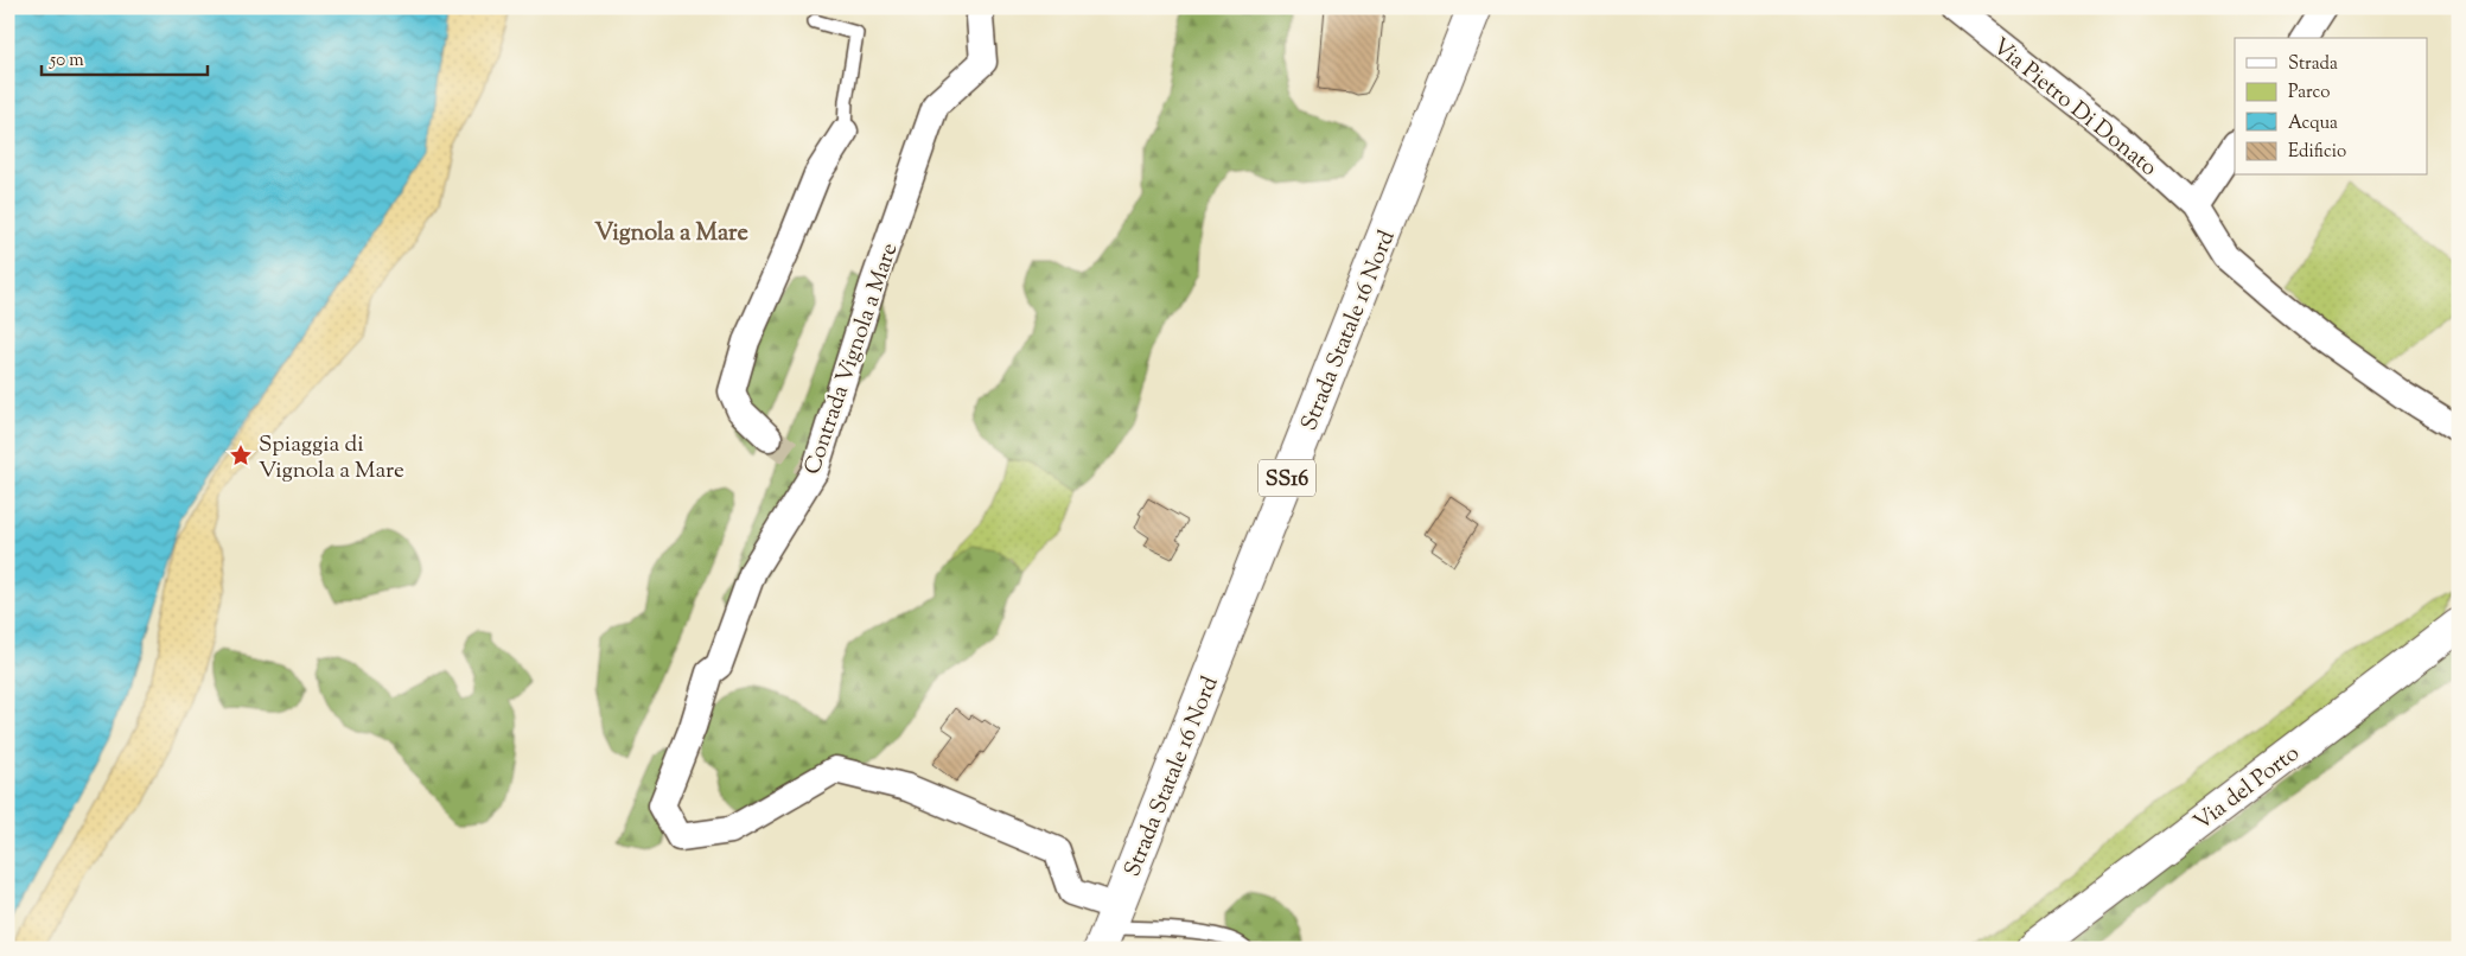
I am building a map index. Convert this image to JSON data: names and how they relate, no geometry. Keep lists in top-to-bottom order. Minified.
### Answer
{"streets":{"main road":["Strada Statale 16 Nord","SS16","Via del Porto"],"street":["Via Pietro Di Donato","Contrada Vignola a Mare"]},"crossings":[["Strada Statale 16 Nord","Contrada Vignola a Mare"]],"districts":["Vignola a Mare"],"places":{"place":["Spiaggia di Vignola a Mare"]},"legend":["Strada","Parco","Acqua","Edificio"],"scale_bar":"50 m"}
